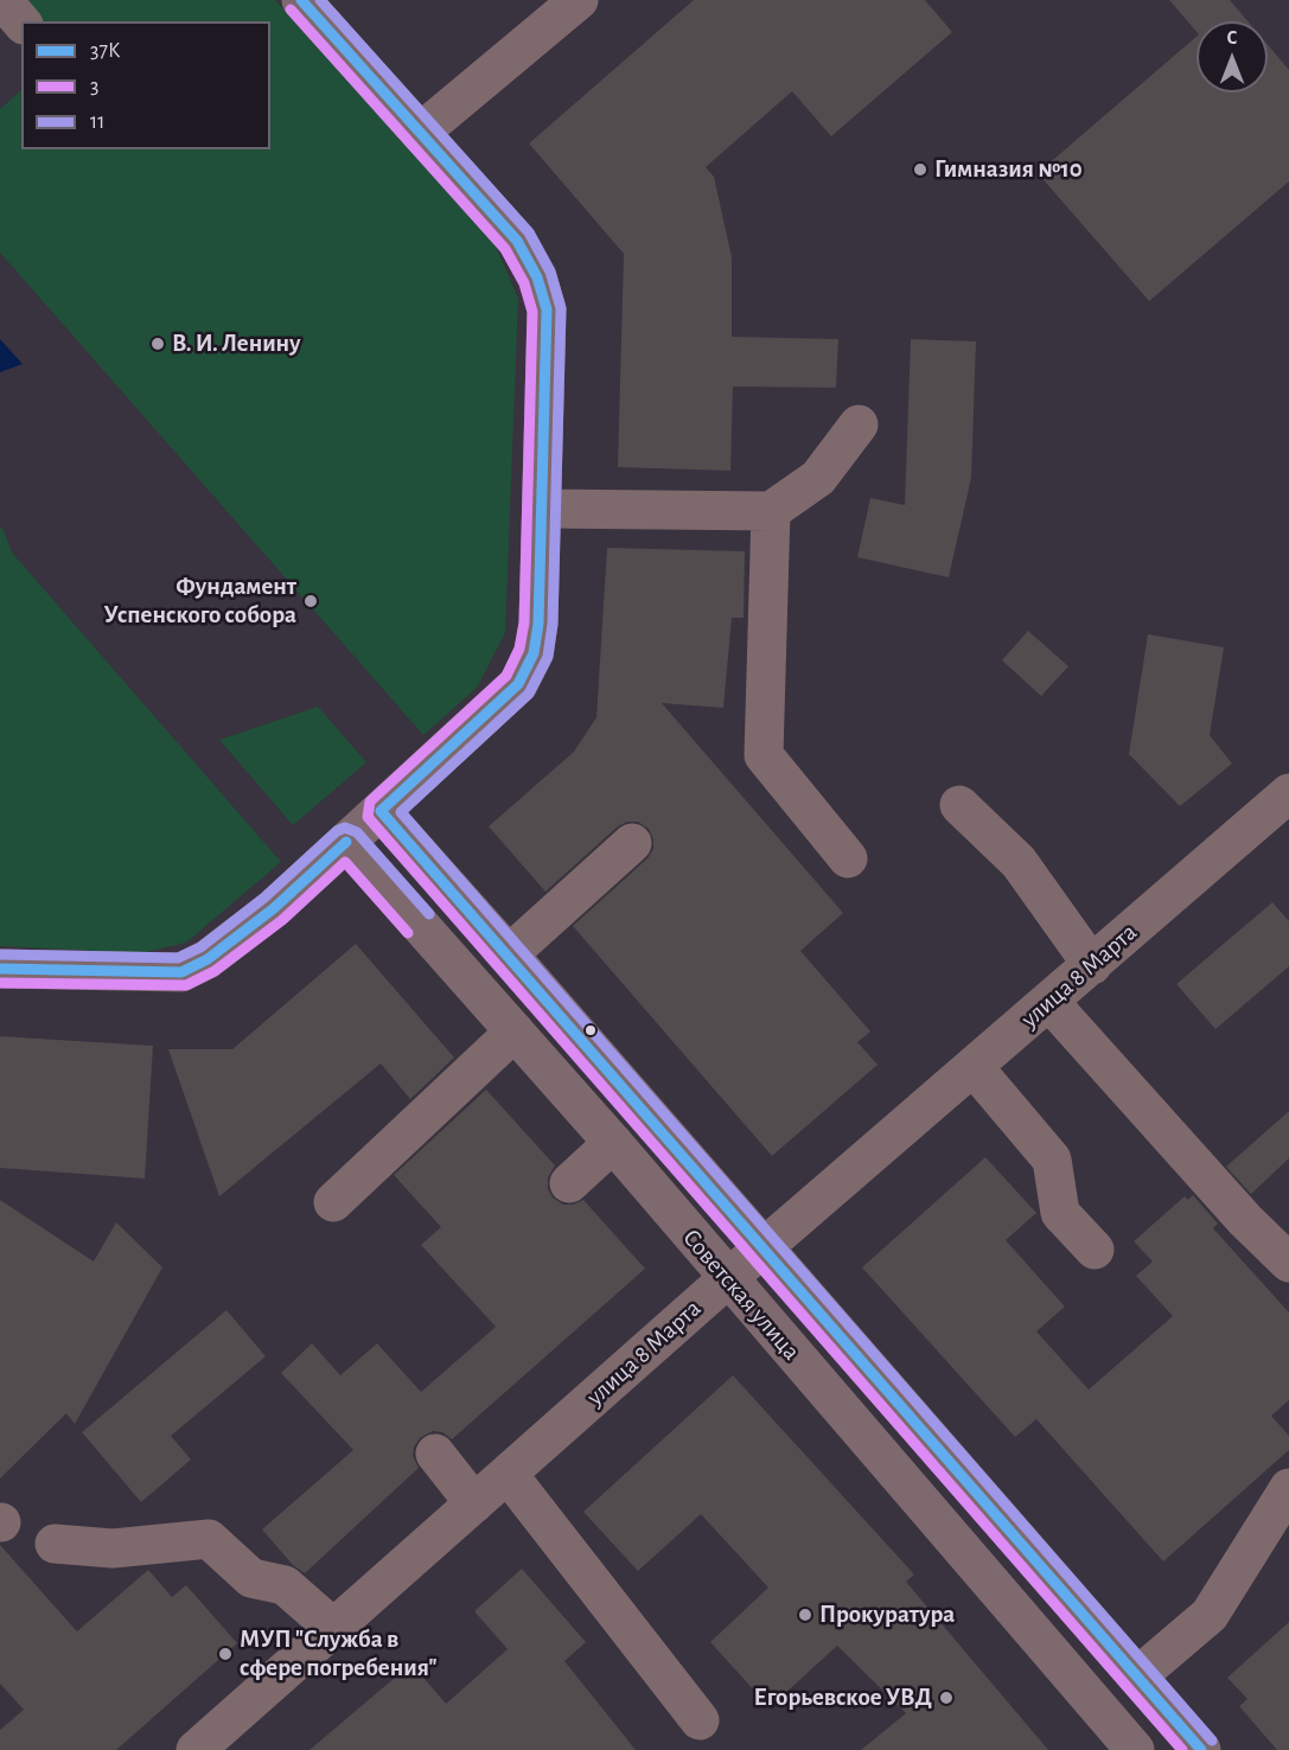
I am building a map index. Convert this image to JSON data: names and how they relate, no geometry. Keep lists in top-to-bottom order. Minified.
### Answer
{"streets":{"main road":["Советская улица"],"street":["улица 8 Марта"]},"crossings":[["улица 8 Марта","Советская улица"]],"places":["Гимназия №10","В. И. Ленину","Фундамент Успенского собора","Прокуратура","МУП \"Служба в сфере погребения\"","Егорьевское УВД"],"lines":["transit line 37К","transit line 11","transit line 3"],"legend":["37К","3","11"],"north":"top"}
